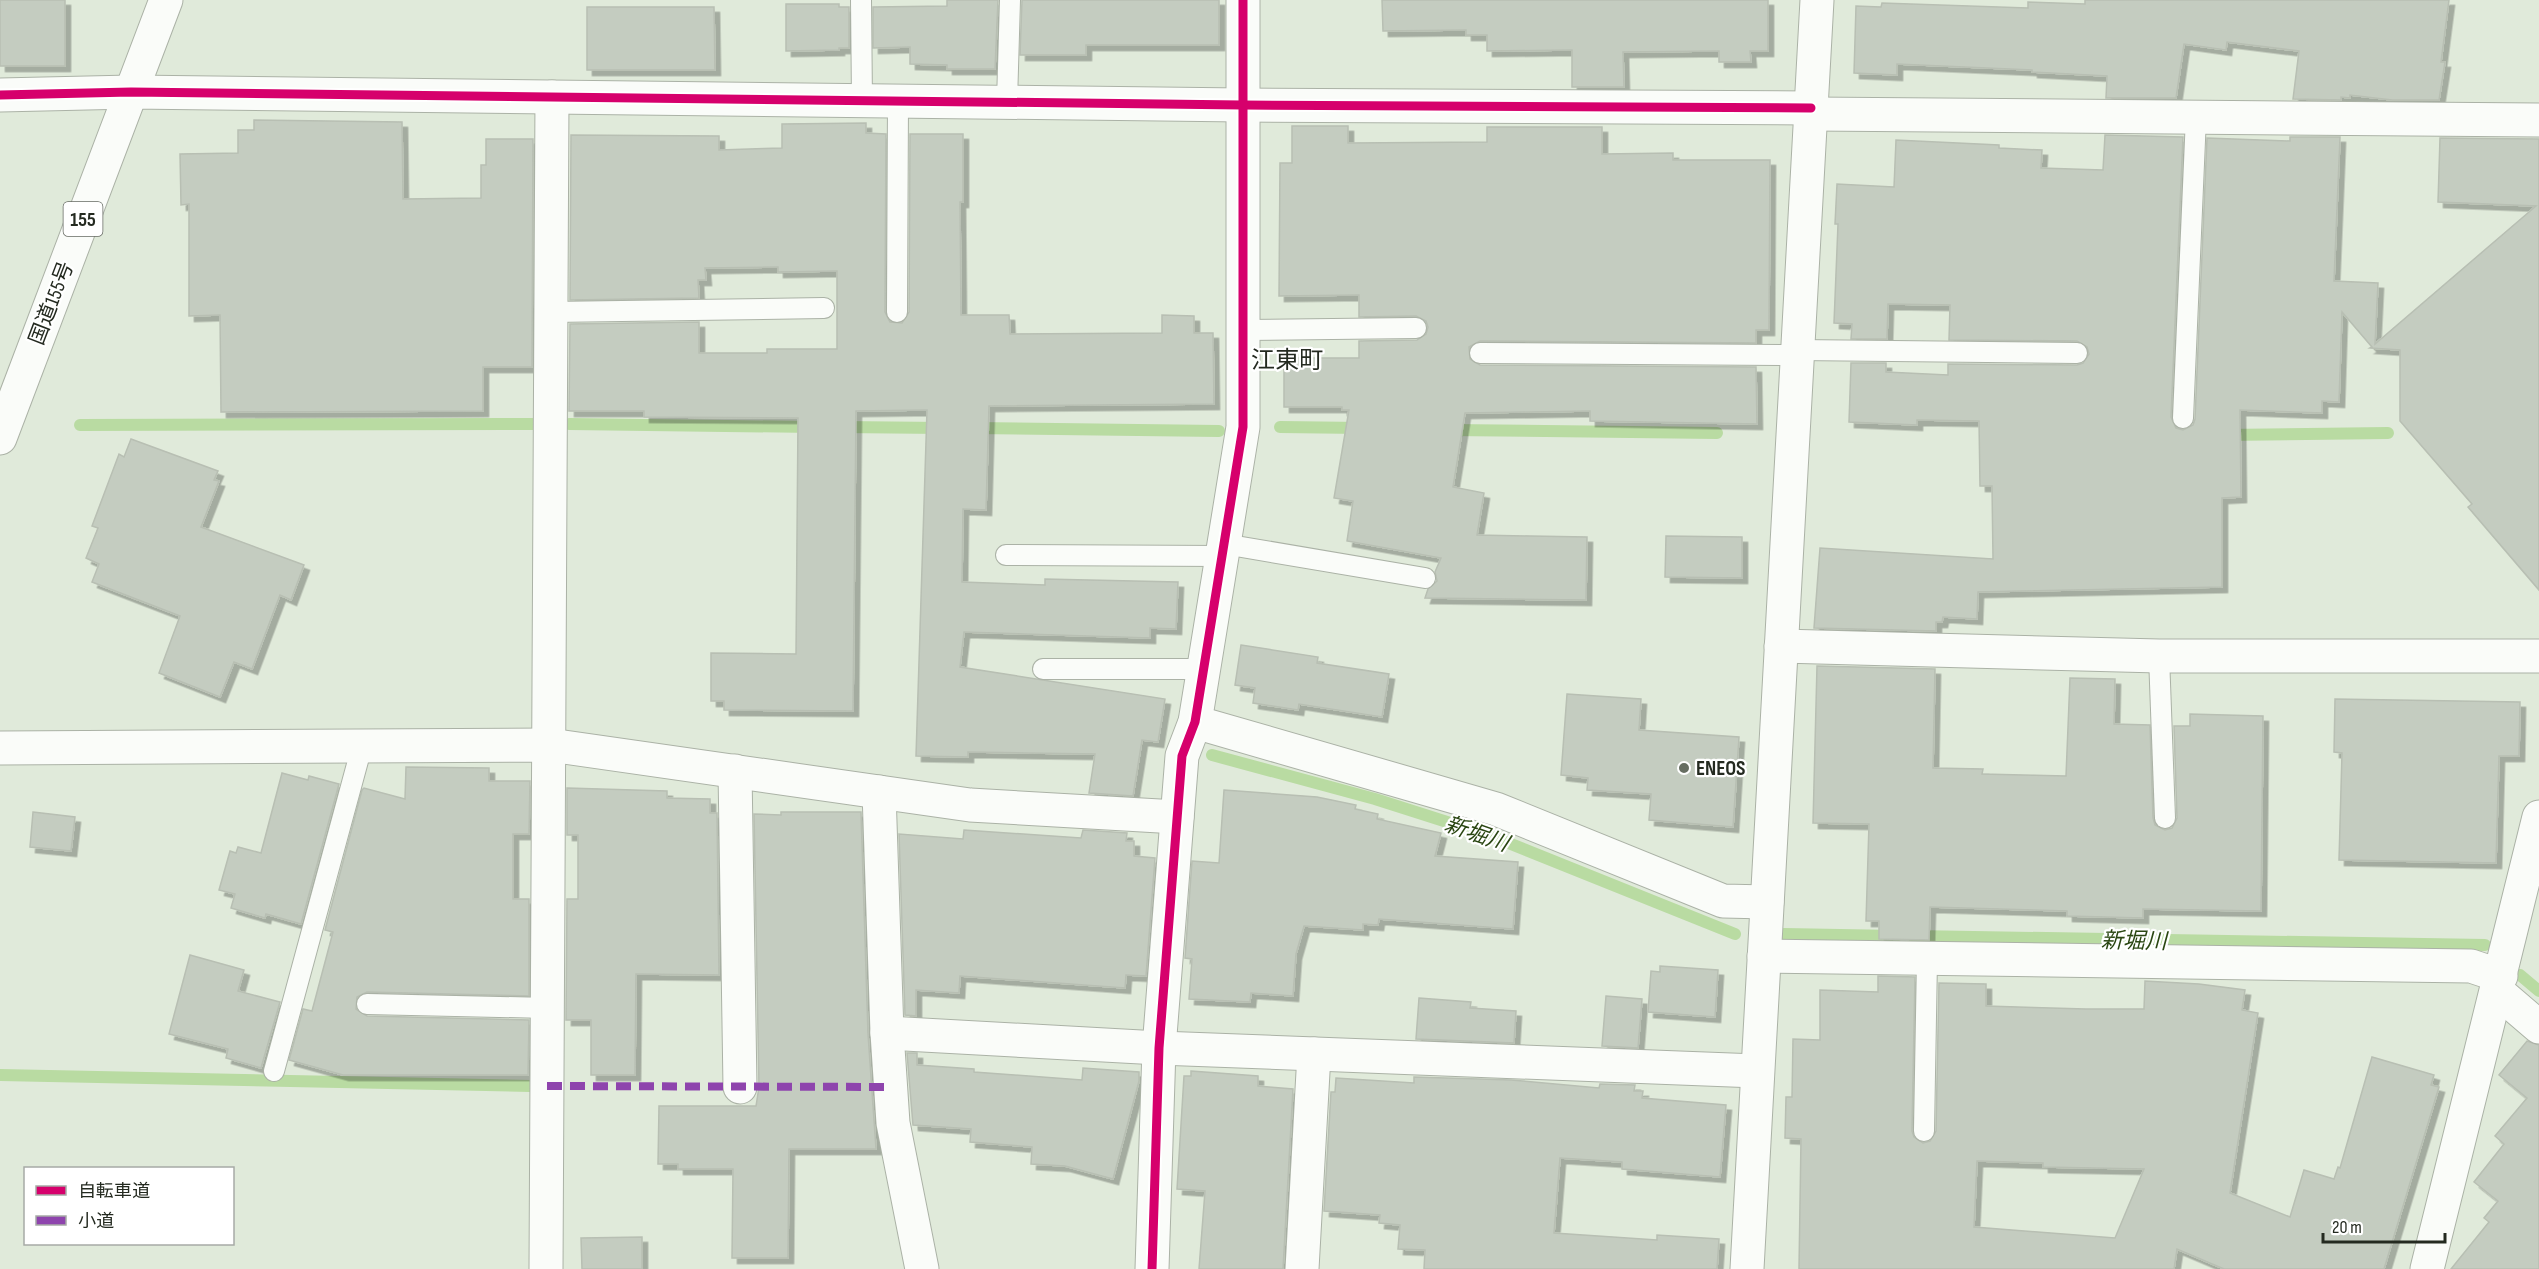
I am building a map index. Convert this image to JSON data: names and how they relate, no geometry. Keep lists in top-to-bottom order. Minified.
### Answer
{"streets":{"main road":["155","国道155号"]},"districts":["江東町"],"water":["新堀川"],"places":["ENEOS"],"legend":["自転車道","小道"],"scale_bar":"20 m"}
